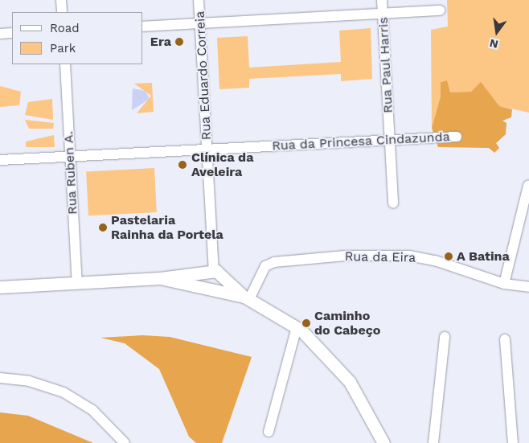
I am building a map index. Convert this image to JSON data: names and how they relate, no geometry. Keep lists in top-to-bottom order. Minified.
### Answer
{"streets":{"street":["Rua Paul Harris","Rua Eduardo Correia","Rua da Princesa Cindazunda","Rua Ruben A.","Rua da Eira"]},"crossings":[["Rua Paul Harris","Rua da Princesa Cindazunda"],["Rua Eduardo Correia","Rua da Princesa Cindazunda"],["Rua da Princesa Cindazunda","Rua Ruben A."]],"places":["Era","Clínica da Aveleira","Pastelaria Rainha da Portela","A Batina","Caminho do Cabeço"],"legend":["Road","Park"],"north":"bottom"}
